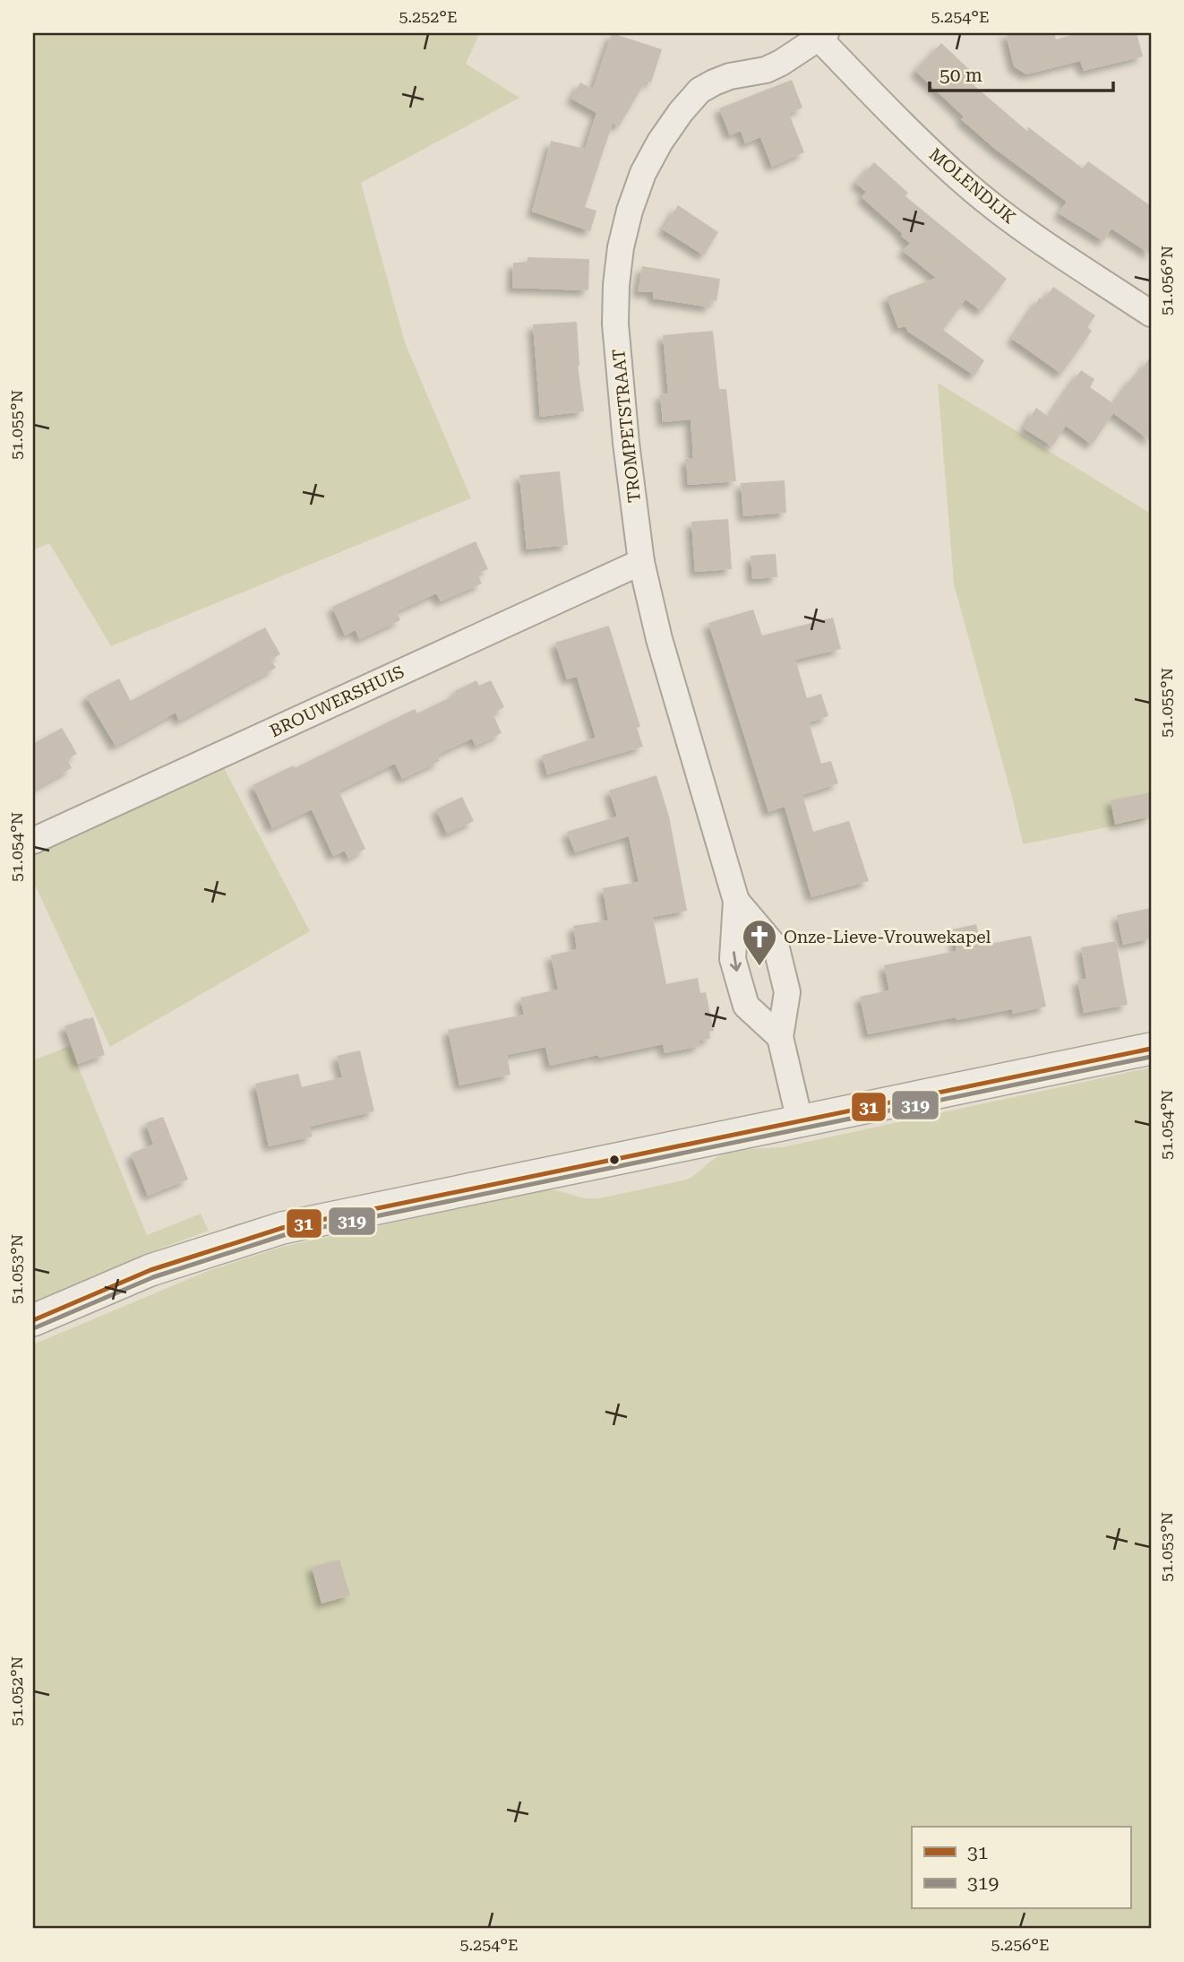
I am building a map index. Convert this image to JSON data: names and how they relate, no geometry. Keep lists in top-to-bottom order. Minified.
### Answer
{"streets":{"street":["MOLENDIJK","TROMPETSTRAAT","BROUWERSHUIS"]},"crossings":[["MOLENDIJK","TROMPETSTRAAT"],["TROMPETSTRAAT","BROUWERSHUIS"]],"places":{"church":["Onze-Lieve-Vrouwekapel"]},"lines":["transit line 31","transit line 319"],"legend":["31","319"],"scale_bar":"50 m","coordinates":["5.252°E","5.254°E","51.056°N","51.055°N","51.054°N","51.053°N","51.052°N","5.256°E"]}
